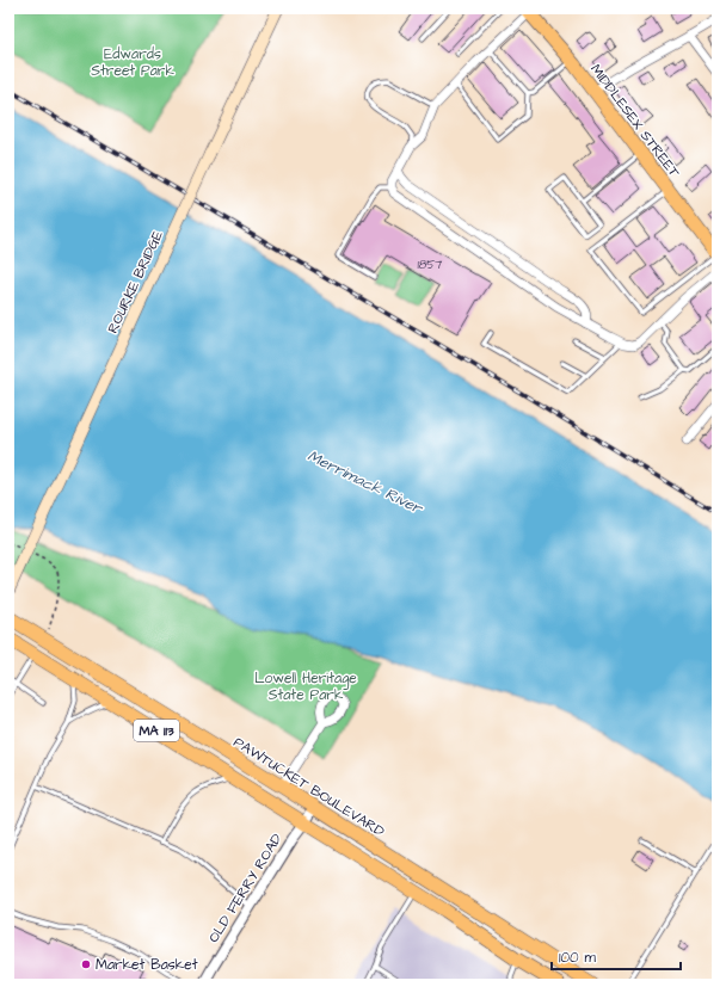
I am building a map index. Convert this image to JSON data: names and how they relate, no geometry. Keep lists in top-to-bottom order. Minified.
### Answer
{"streets":{"main road":["MIDDLESEX STREET","ROURKE BRIDGE","MA 113","PAWTUCKET BOULEVARD"],"street":["OLD FERRY ROAD"]},"crossings":[["MA 113","OLD FERRY ROAD"],["PAWTUCKET BOULEVARD","OLD FERRY ROAD"]],"water":["Merrimack River"],"parks":["Edwards Street Park","Lowell Heritage State Park"],"places":["Market Basket"],"house_numbers":["1857"],"scale_bar":"100 m"}
